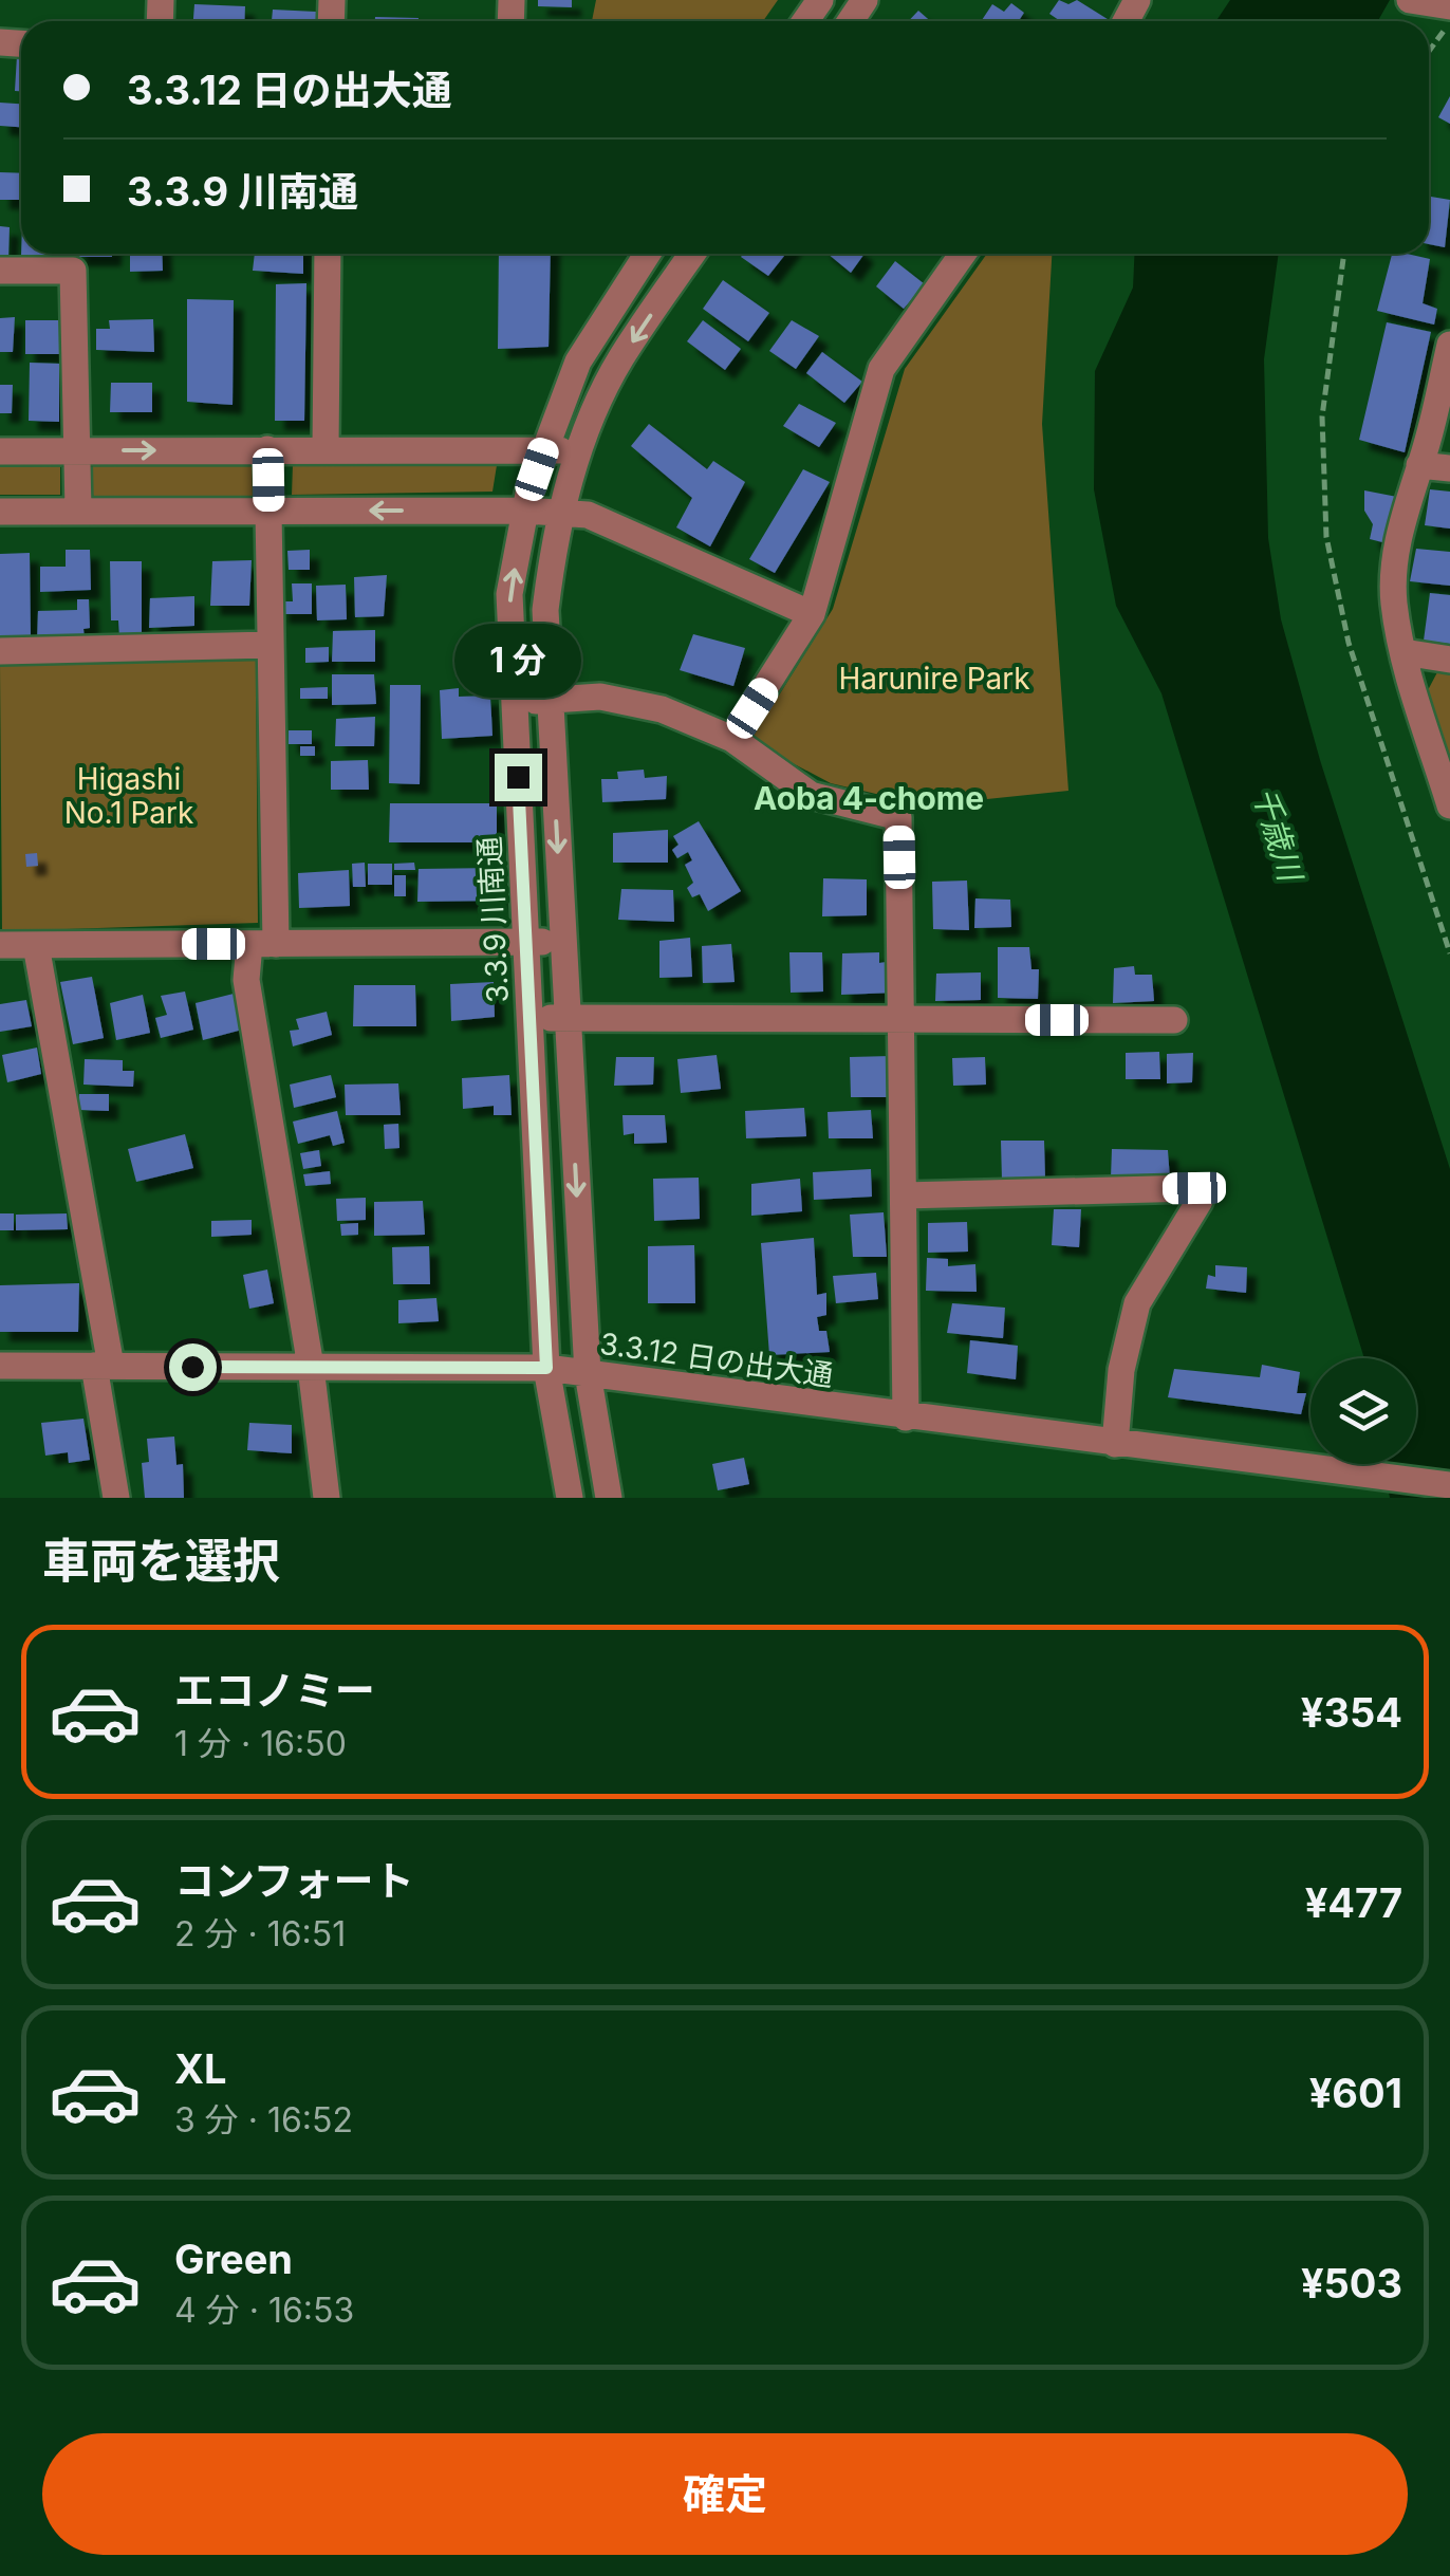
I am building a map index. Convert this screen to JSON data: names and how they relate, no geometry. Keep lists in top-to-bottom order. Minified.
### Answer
{"streets":{"street":["3.3.9 川南通","3.3.12 日の出大通"]},"crossings":[["3.3.9 川南通","3.3.12 日の出大通"]],"districts":["Aoba 4-chome"],"water":["千歳川"],"parks":["Harunire Park","Higashi No.1 Park"],"page":{"banner":["3.3.12 日の出大通","3.3.9 川南通"],"bubble":"1 分","heading":"車両を選択","list":[{"name":"エコノミー","note":"1 分 · 16:50","value":"¥354"},{"name":"コンフォート","note":"2 分 · 16:51","value":"¥477"},{"name":"XL","note":"3 分 · 16:52","value":"¥601"},{"name":"Green","note":"4 分 · 16:53","value":"¥503"}],"buttons":"確定"}}
